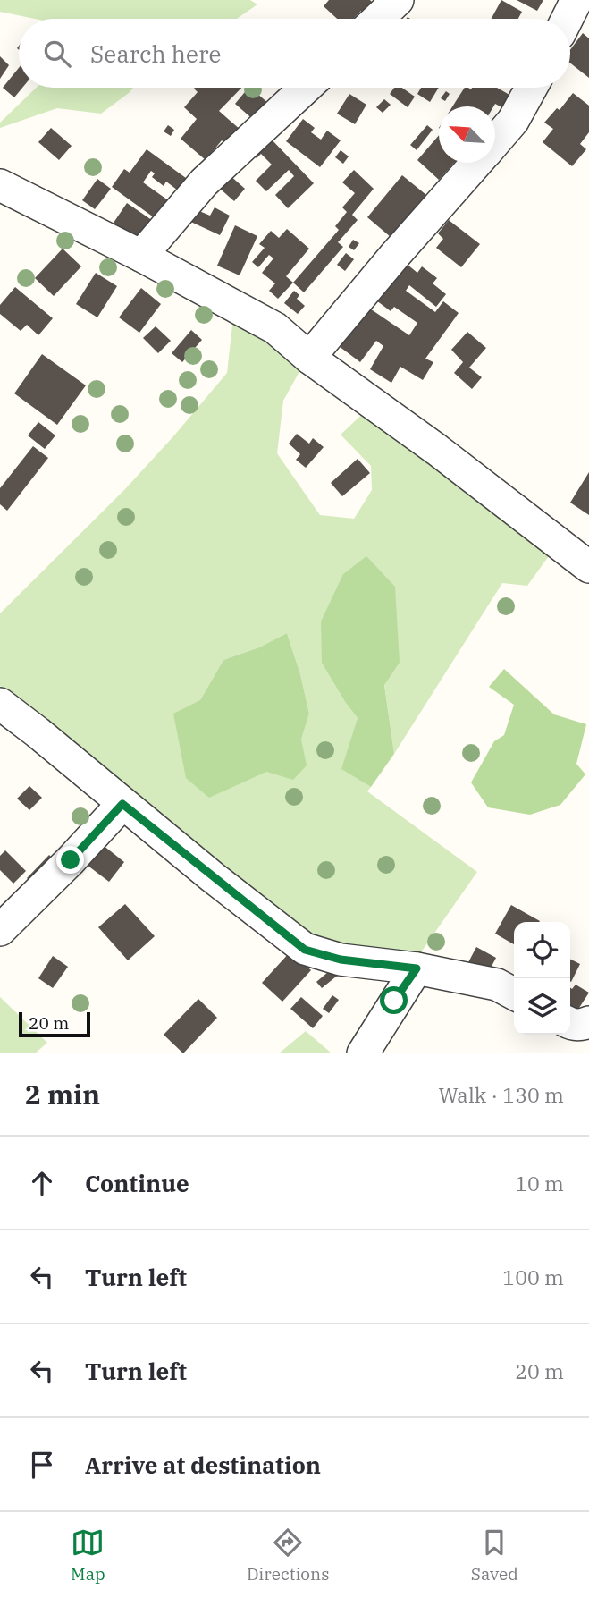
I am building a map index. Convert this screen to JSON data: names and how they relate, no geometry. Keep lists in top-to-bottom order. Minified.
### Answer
{"scale_bar":"20 m","north":"top left","page":{"search":"Search here","scale":"20 m","heading":["2 min","Walk · 130 m"],"list":[["Continue","10 m"],["Turn left","100 m"],["Turn left","20 m"],"Arrive at destination"],"nav":["Map","Directions","Saved"]}}
